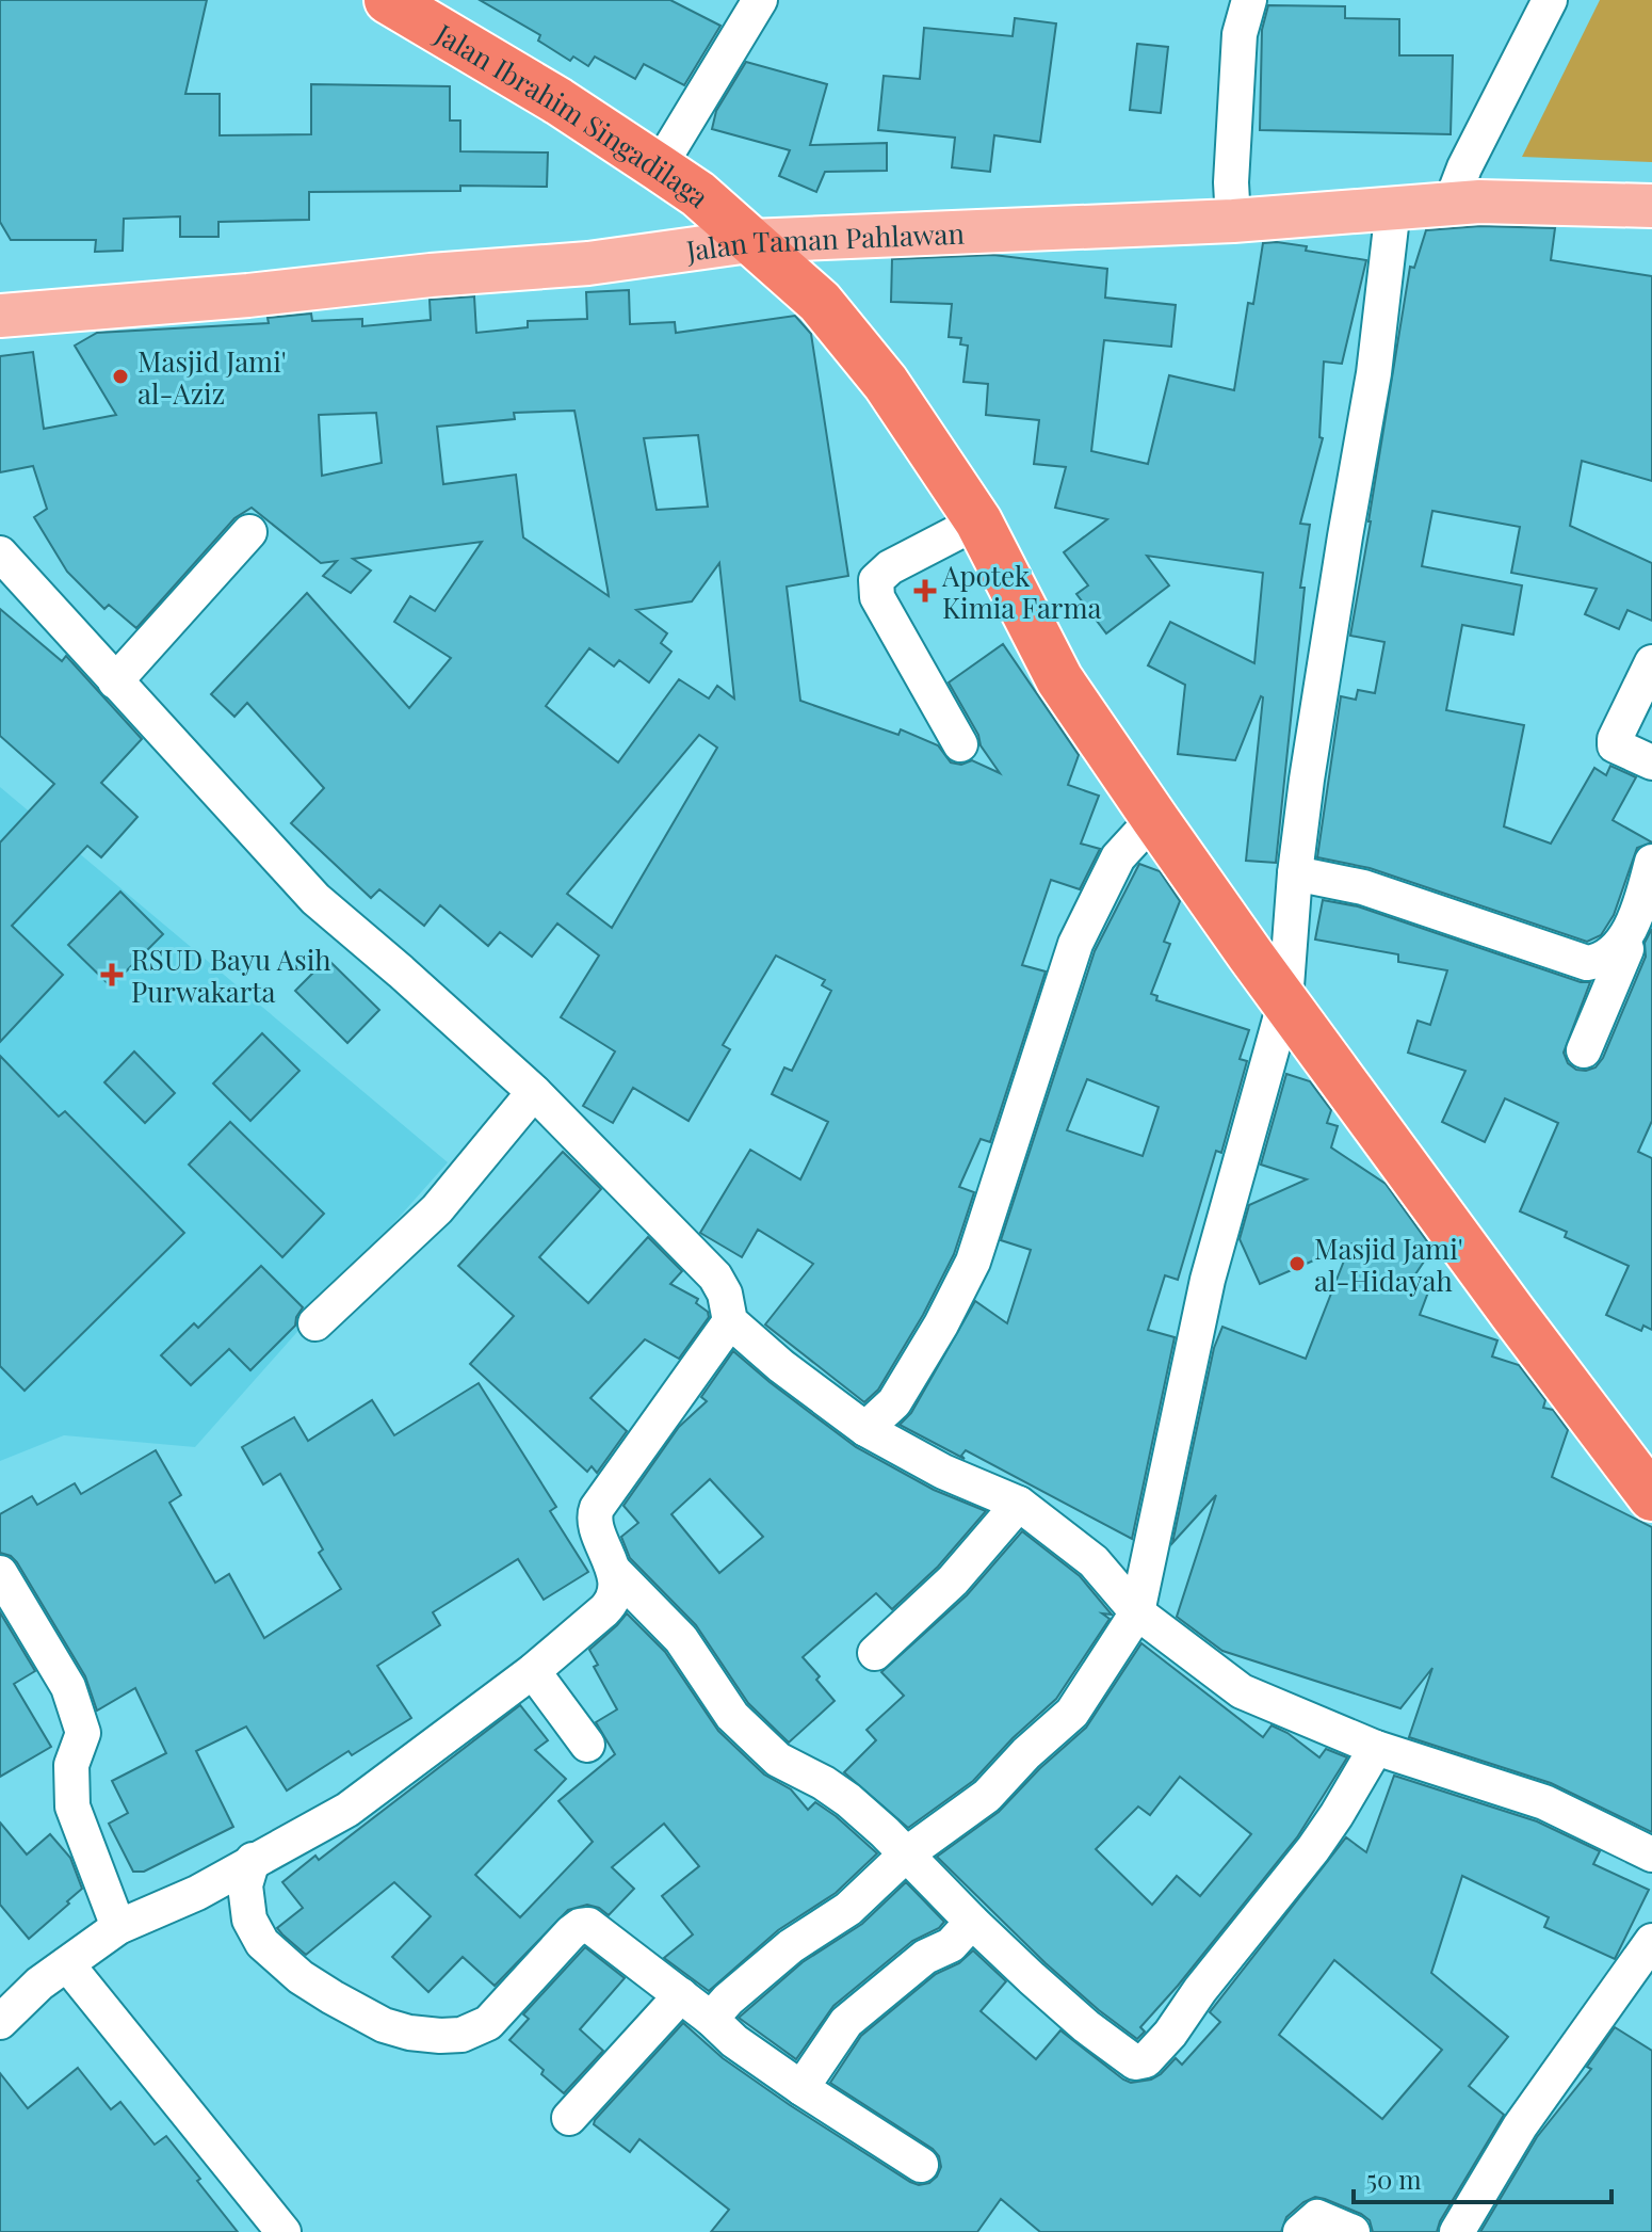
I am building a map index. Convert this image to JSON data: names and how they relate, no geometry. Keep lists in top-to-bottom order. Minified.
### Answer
{"streets":{"highway":["Jalan Ibrahim Singadilaga"],"main road":["Jalan Taman Pahlawan"]},"crossings":[["Jalan Ibrahim Singadilaga","Jalan Taman Pahlawan"]],"places":{"other":["Masjid Jami' al-Aziz","Masjid Jami' al-Hidayah"],"health":["Apotek Kimia Farma","RSUD Bayu Asih Purwakarta"]},"scale_bar":"50 m"}
